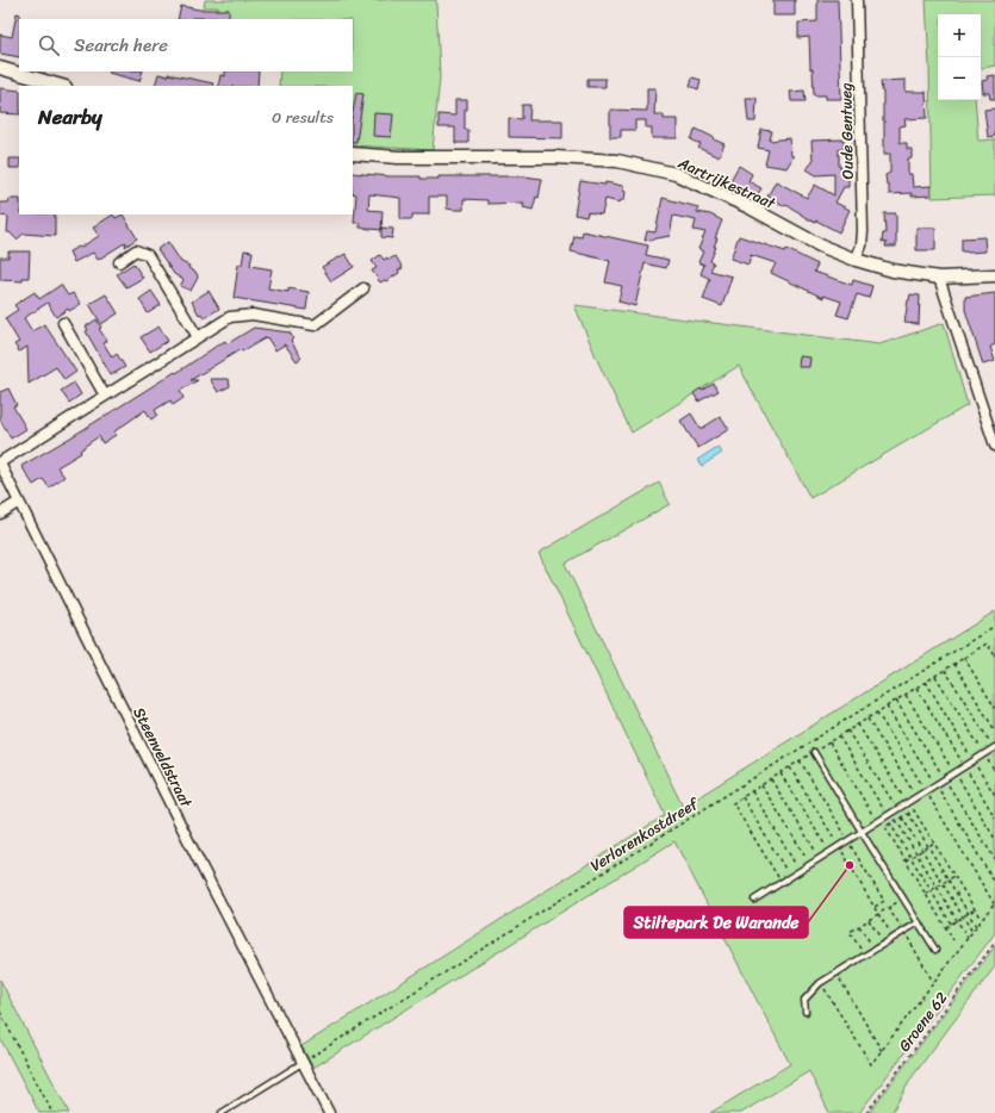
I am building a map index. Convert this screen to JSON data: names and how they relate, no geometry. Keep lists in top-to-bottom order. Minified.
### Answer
{"streets":{"street":["Oude Gentweg","Aartrijkestraat","Steenveldstraat"],"path":["Verlorenkostdreef","Groene 62"]},"crossings":[["Oude Gentweg","Aartrijkestraat"],["Steenveldstraat","Verlorenkostdreef"]],"places":["Stiltepark De Warande"],"page":{"map_buttons":["+","−"],"search":"Search here","heading":["Nearby","0 results"]}}
